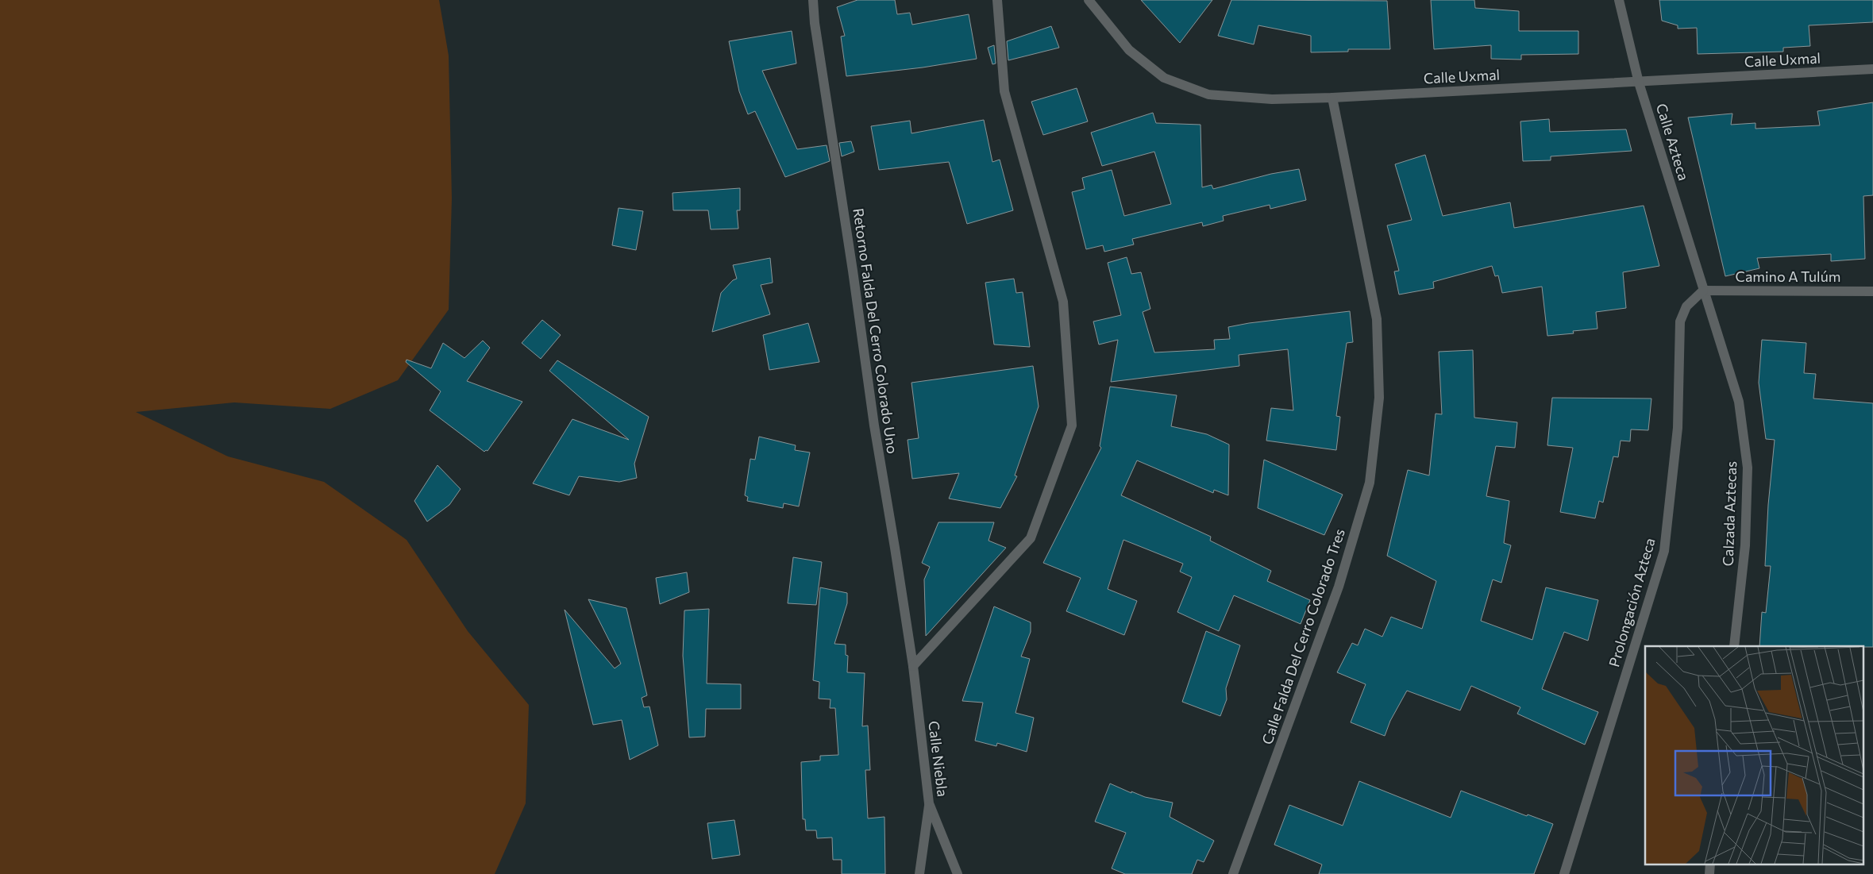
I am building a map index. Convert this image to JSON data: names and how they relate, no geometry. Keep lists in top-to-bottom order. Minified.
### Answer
{"streets":{"street":["Calle Uxmal","Calle Azteca","Camino A Tulúm","Retorno Falda Del Cerro Colorado Uno","Calzada Aztecas","Prolongación Azteca","Calle Falda Del Cerro Colorado Tres","Calle Niebla"]},"crossings":[["Calle Uxmal","Calle Azteca"],["Calle Uxmal","Calle Falda Del Cerro Colorado Tres"],["Calle Azteca","Camino A Tulúm"],["Calle Azteca","Calzada Aztecas"],["Calle Azteca","Prolongación Azteca"],["Camino A Tulúm","Calzada Aztecas"],["Camino A Tulúm","Prolongación Azteca"],["Retorno Falda Del Cerro Colorado Uno","Calle Niebla"],["Calzada Aztecas","Prolongación Azteca"]]}
